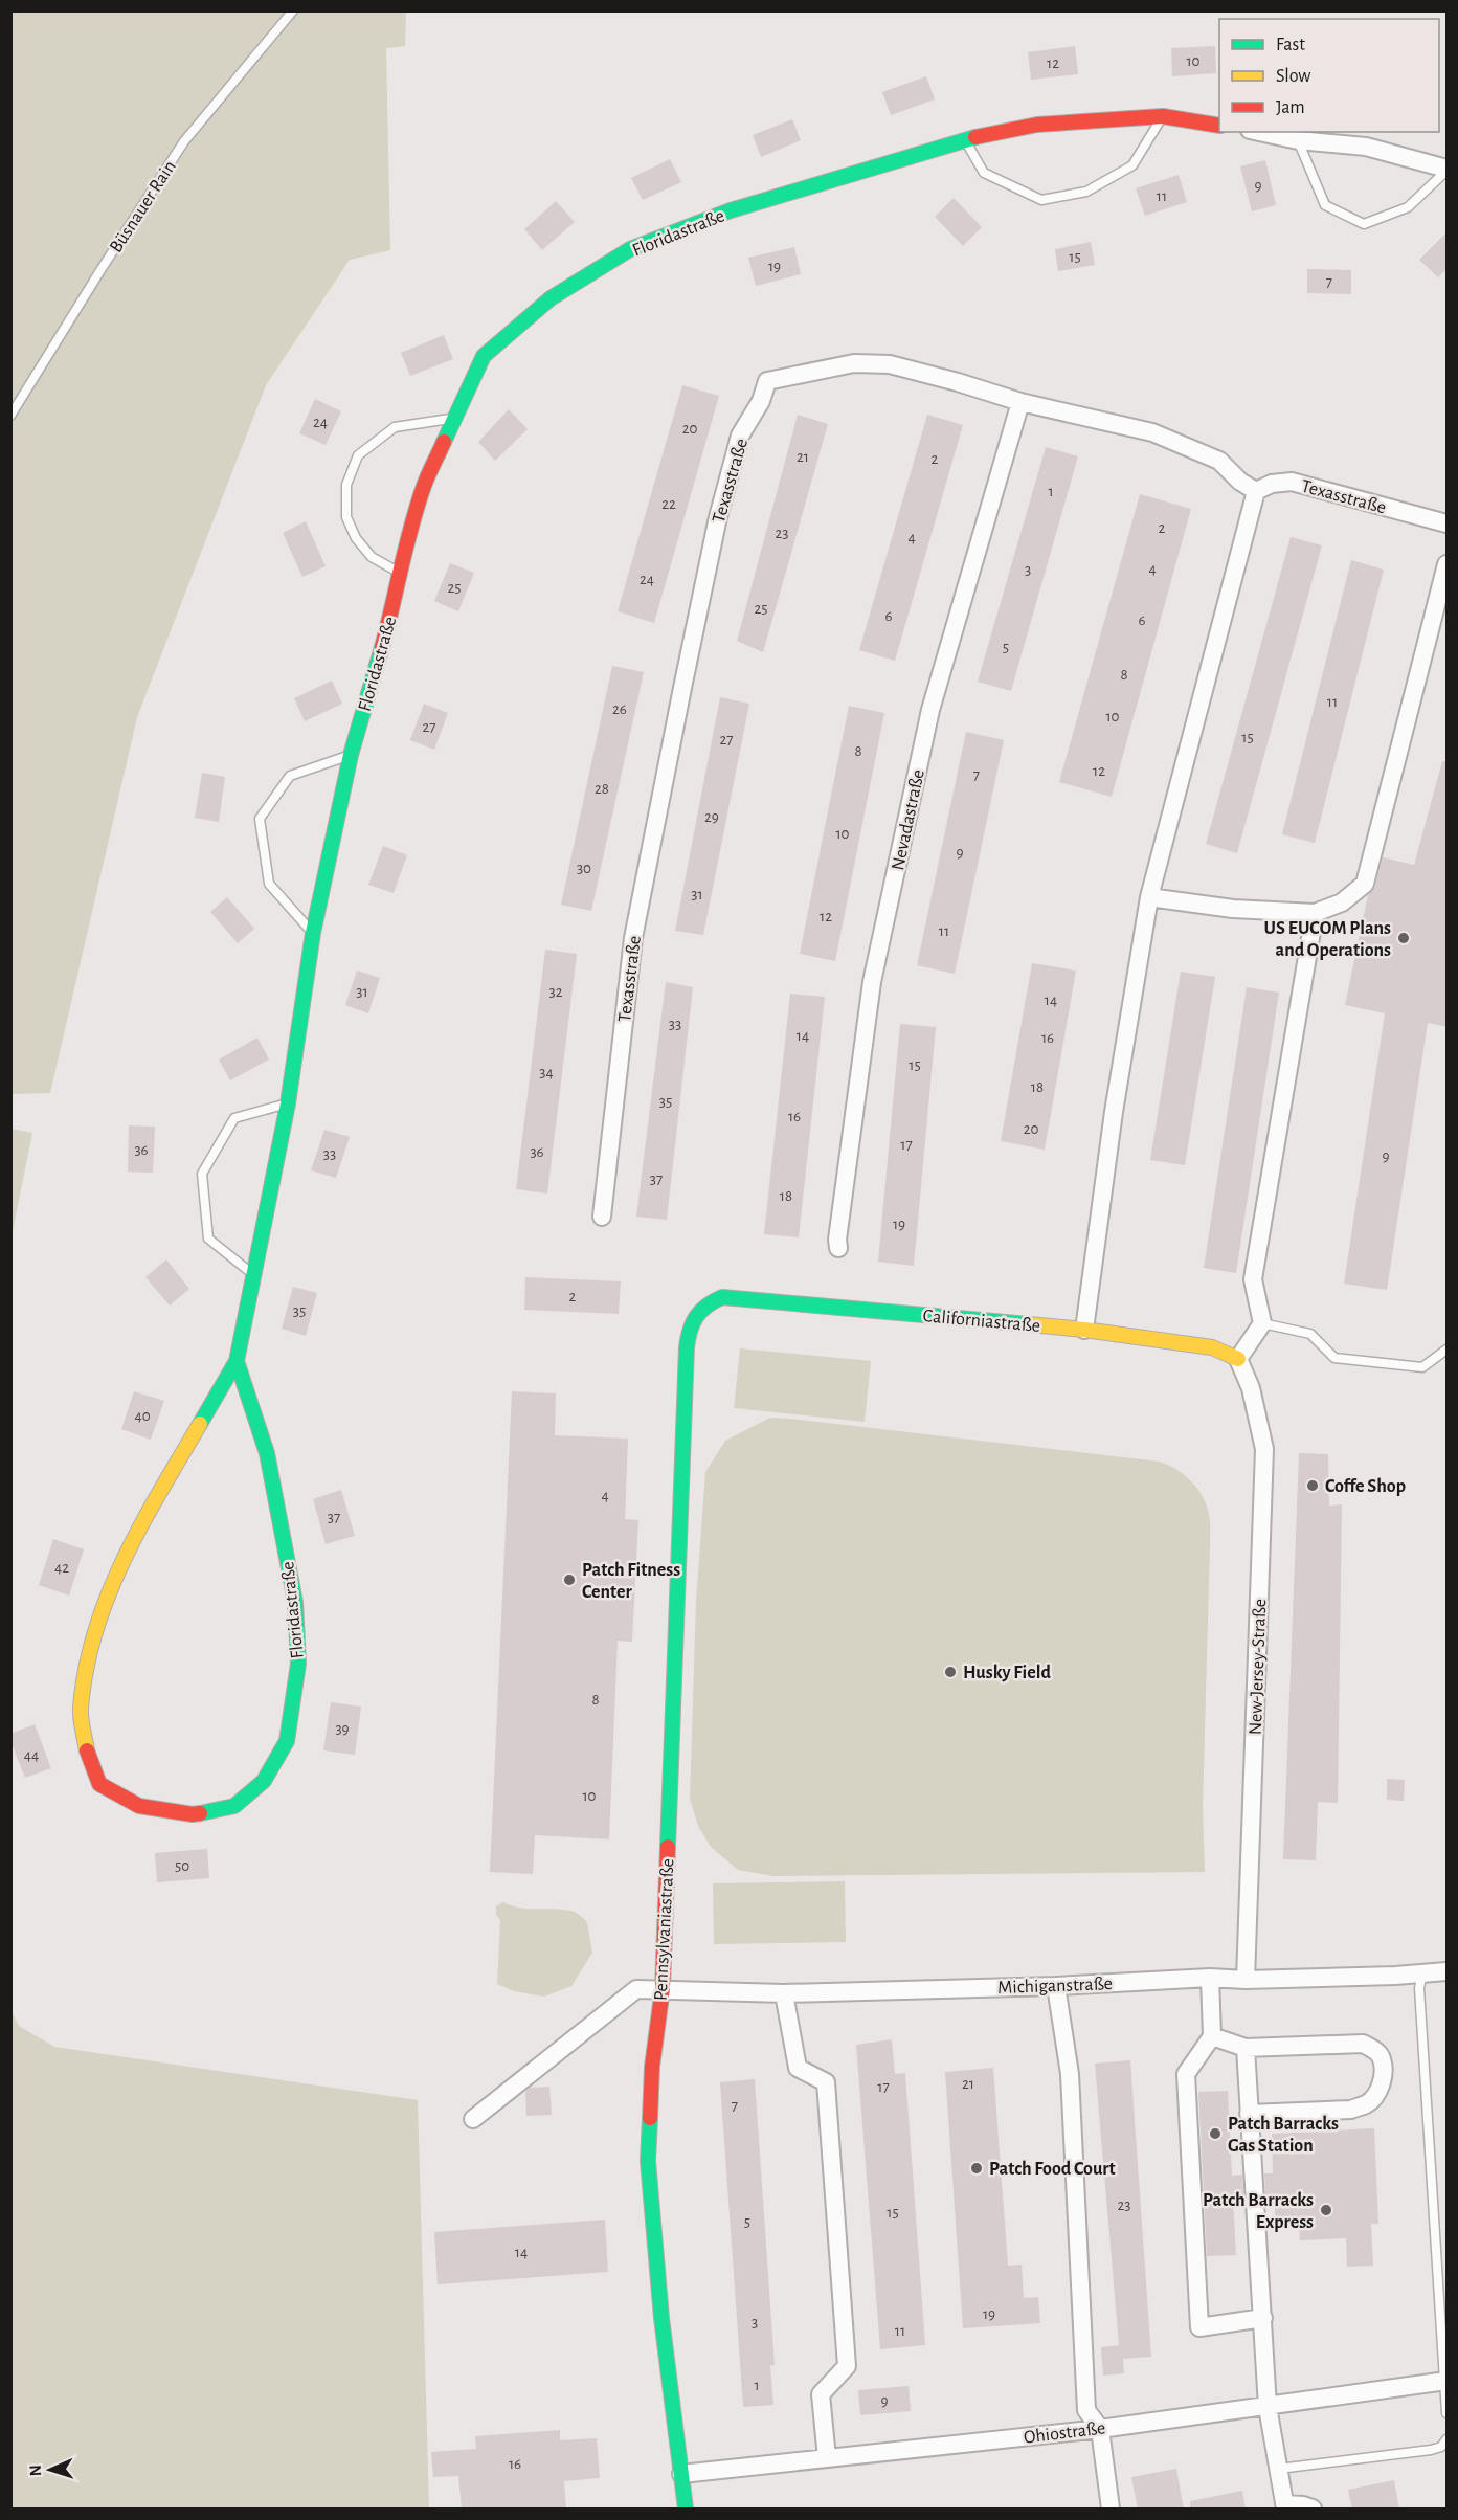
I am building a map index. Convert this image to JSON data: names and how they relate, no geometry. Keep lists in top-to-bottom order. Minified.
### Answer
{"streets":{"street":["Floridastraße","Texasstraße","Nevadastraße","Californiastraße","New-Jersey-Straße","Pennsylvaniastraße","Michiganstraße","Ohiostraße"],"lane":["Büsnauer Rain"]},"crossings":[["Texasstraße","Nevadastraße"],["Californiastraße","New-Jersey-Straße"],["Californiastraße","Pennsylvaniastraße"],["New-Jersey-Straße","Michiganstraße"],["Pennsylvaniastraße","Michiganstraße"],["Pennsylvaniastraße","Ohiostraße"]],"places":["US EUCOM Plans and Operations","Coffe Shop","Patch Fitness Center","Husky Field","Patch Barracks Gas Station","Patch Food Court","Patch Barracks Express"],"house_numbers":["10","12","9","11","15","19","7","24","20","21","2","1","22","2","23","4","4","3","24","25","25","6","6","5","8","11","26","10","27","15","27","8","12","7","28","29","10","9","30","31","12","11","31","32","14","33","14","16","15","34","18","35","16","20","17","36","36","33","9","37","18","19","2","35","40","4","37","42","8","39","44","10","50","21","17","7","23","15","5","14","19","3","11","1","9","16"],"legend":["Fast","Slow","Jam"],"north":"left"}
